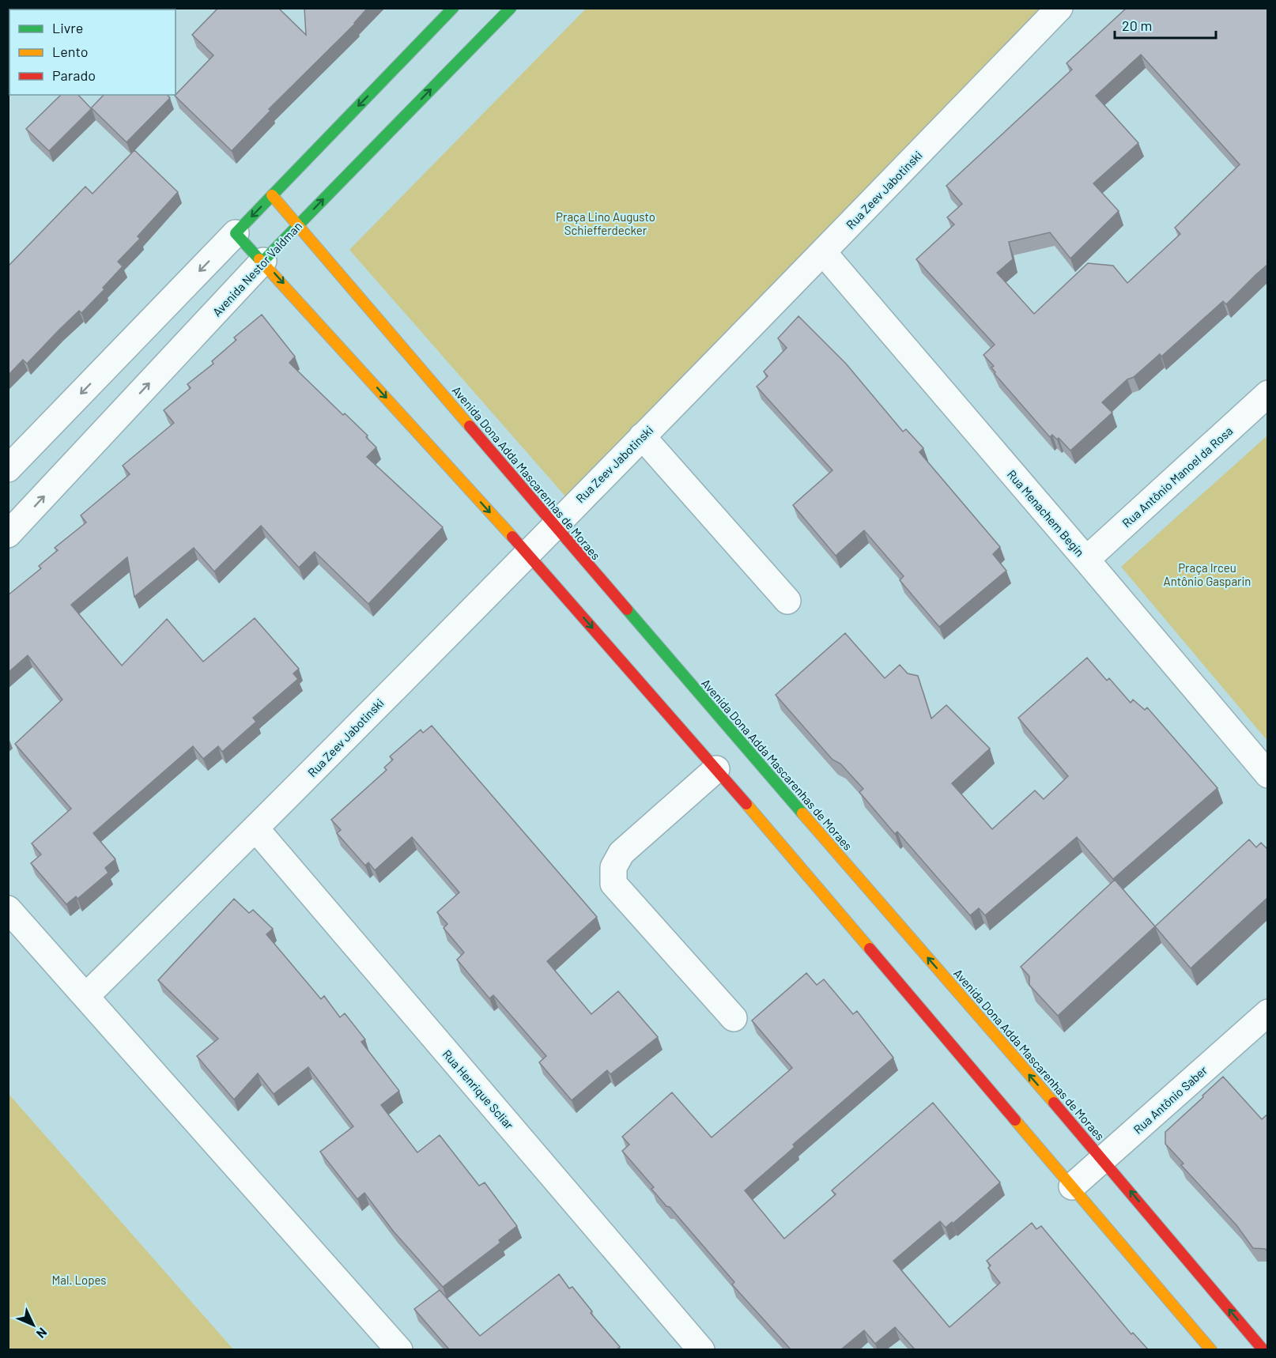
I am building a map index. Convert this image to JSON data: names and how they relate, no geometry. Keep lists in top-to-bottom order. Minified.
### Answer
{"streets":{"main road":["Avenida Nestor Valdman","Avenida Dona Adda Mascarenhas de Moraes"],"street":["Rua Zeev Jabotinski","Rua Antônio Manoel da Rosa","Rua Menachem Begin","Rua Henrique Scliar","Rua Antônio Saber"]},"crossings":[["Rua Zeev Jabotinski","Avenida Dona Adda Mascarenhas de Moraes"],["Rua Zeev Jabotinski","Rua Menachem Begin"],["Rua Zeev Jabotinski","Rua Henrique Scliar"],["Avenida Nestor Valdman","Avenida Dona Adda Mascarenhas de Moraes"],["Avenida Dona Adda Mascarenhas de Moraes","Rua Antônio Saber"],["Rua Antônio Manoel da Rosa","Rua Menachem Begin"]],"parks":["Praça Lino Augusto Schiefferdecker","Praça Irceu Antônio Gasparin","Mal. Lopes"],"legend":["Livre","Lento","Parado"],"scale_bar":"20 m","north":"bottom right"}
